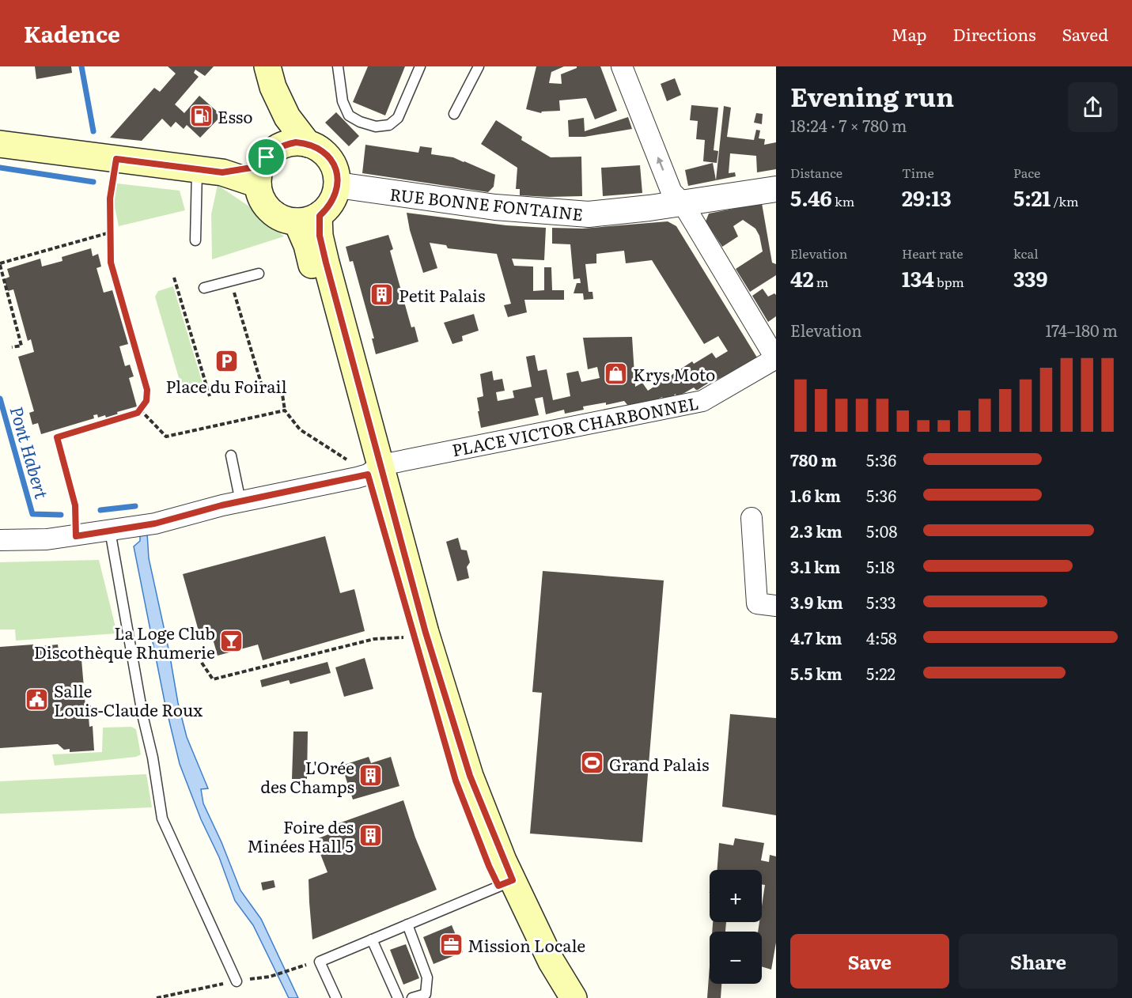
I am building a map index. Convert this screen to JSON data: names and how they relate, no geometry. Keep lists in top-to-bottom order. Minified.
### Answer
{"streets":{"street":["RUE BONNE FONTAINE","PLACE VICTOR CHARBONNEL"]},"water":["Pont Habert"],"places":{"fuel station":["Esso"],"building":["Petit Palais","L'Orée des Champs","Foire des Minées Hall 5"],"parking":["Place du Foirail"],"shop":["Krys Moto"],"bar":["La Loge Club Discothèque Rhumerie"],"public building":["Salle Louis-Claude Roux"],"sports":["Grand Palais"],"office":["Mission Locale"]},"page":{"header":"Kadence","nav":["Map","Directions","Saved"],"heading":["Evening run","18:24 · 7 × 780 m"],"stats":[["Distance","5.46 km"],["Time","29:13"],["Pace","5:21 /km"],["Elevation","42 m"],["Heart rate","134 bpm"],["kcal","339"]],"chart":["Elevation","174–180 m"],"list":[{"name":"780 m","note":"5:36"},{"name":"1.6 km","note":"5:36"},{"name":"2.3 km","note":"5:08"},{"name":"3.1 km","note":"5:18"},{"name":"3.9 km","note":"5:33"},{"name":"4.7 km","note":"4:58"},{"name":"5.5 km","note":"5:22"}],"map_buttons":["+","−"],"buttons":["Save","Share"]}}
